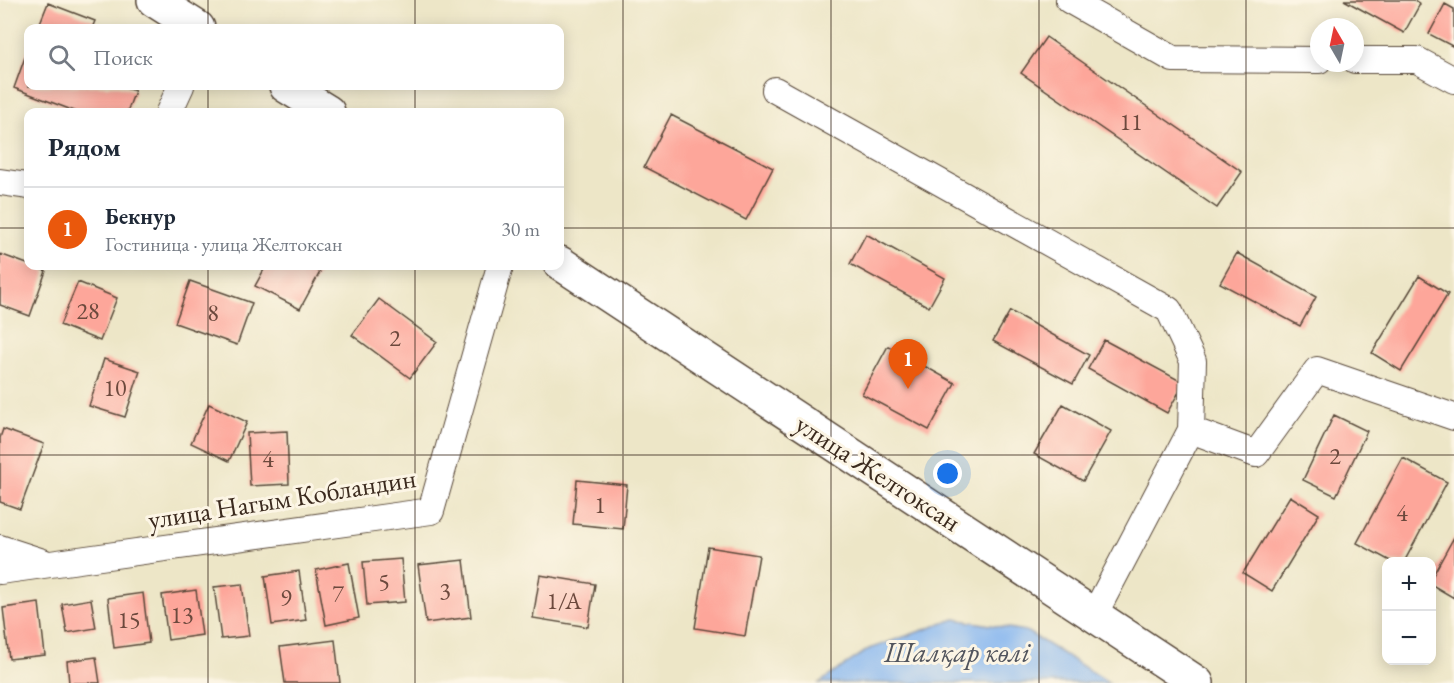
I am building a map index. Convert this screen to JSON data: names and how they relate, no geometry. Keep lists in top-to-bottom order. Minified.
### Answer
{"streets":{"main road":["улица Желтоксан"],"street":["улица Нагым Кобландин"]},"water":["Шалқар көлі"],"house_numbers":["11","28","8","2","10","2","4","1","4","5","3","7","9","1/А","13","15"],"north":"top","page":{"search":"Поиск","heading":"Рядом","list":[{"mark":"1","name":"Бекнур","note":"Гостиница · улица Желтоксан","value":"30 m"}],"pins":"1","map_buttons":["+","−"]}}
